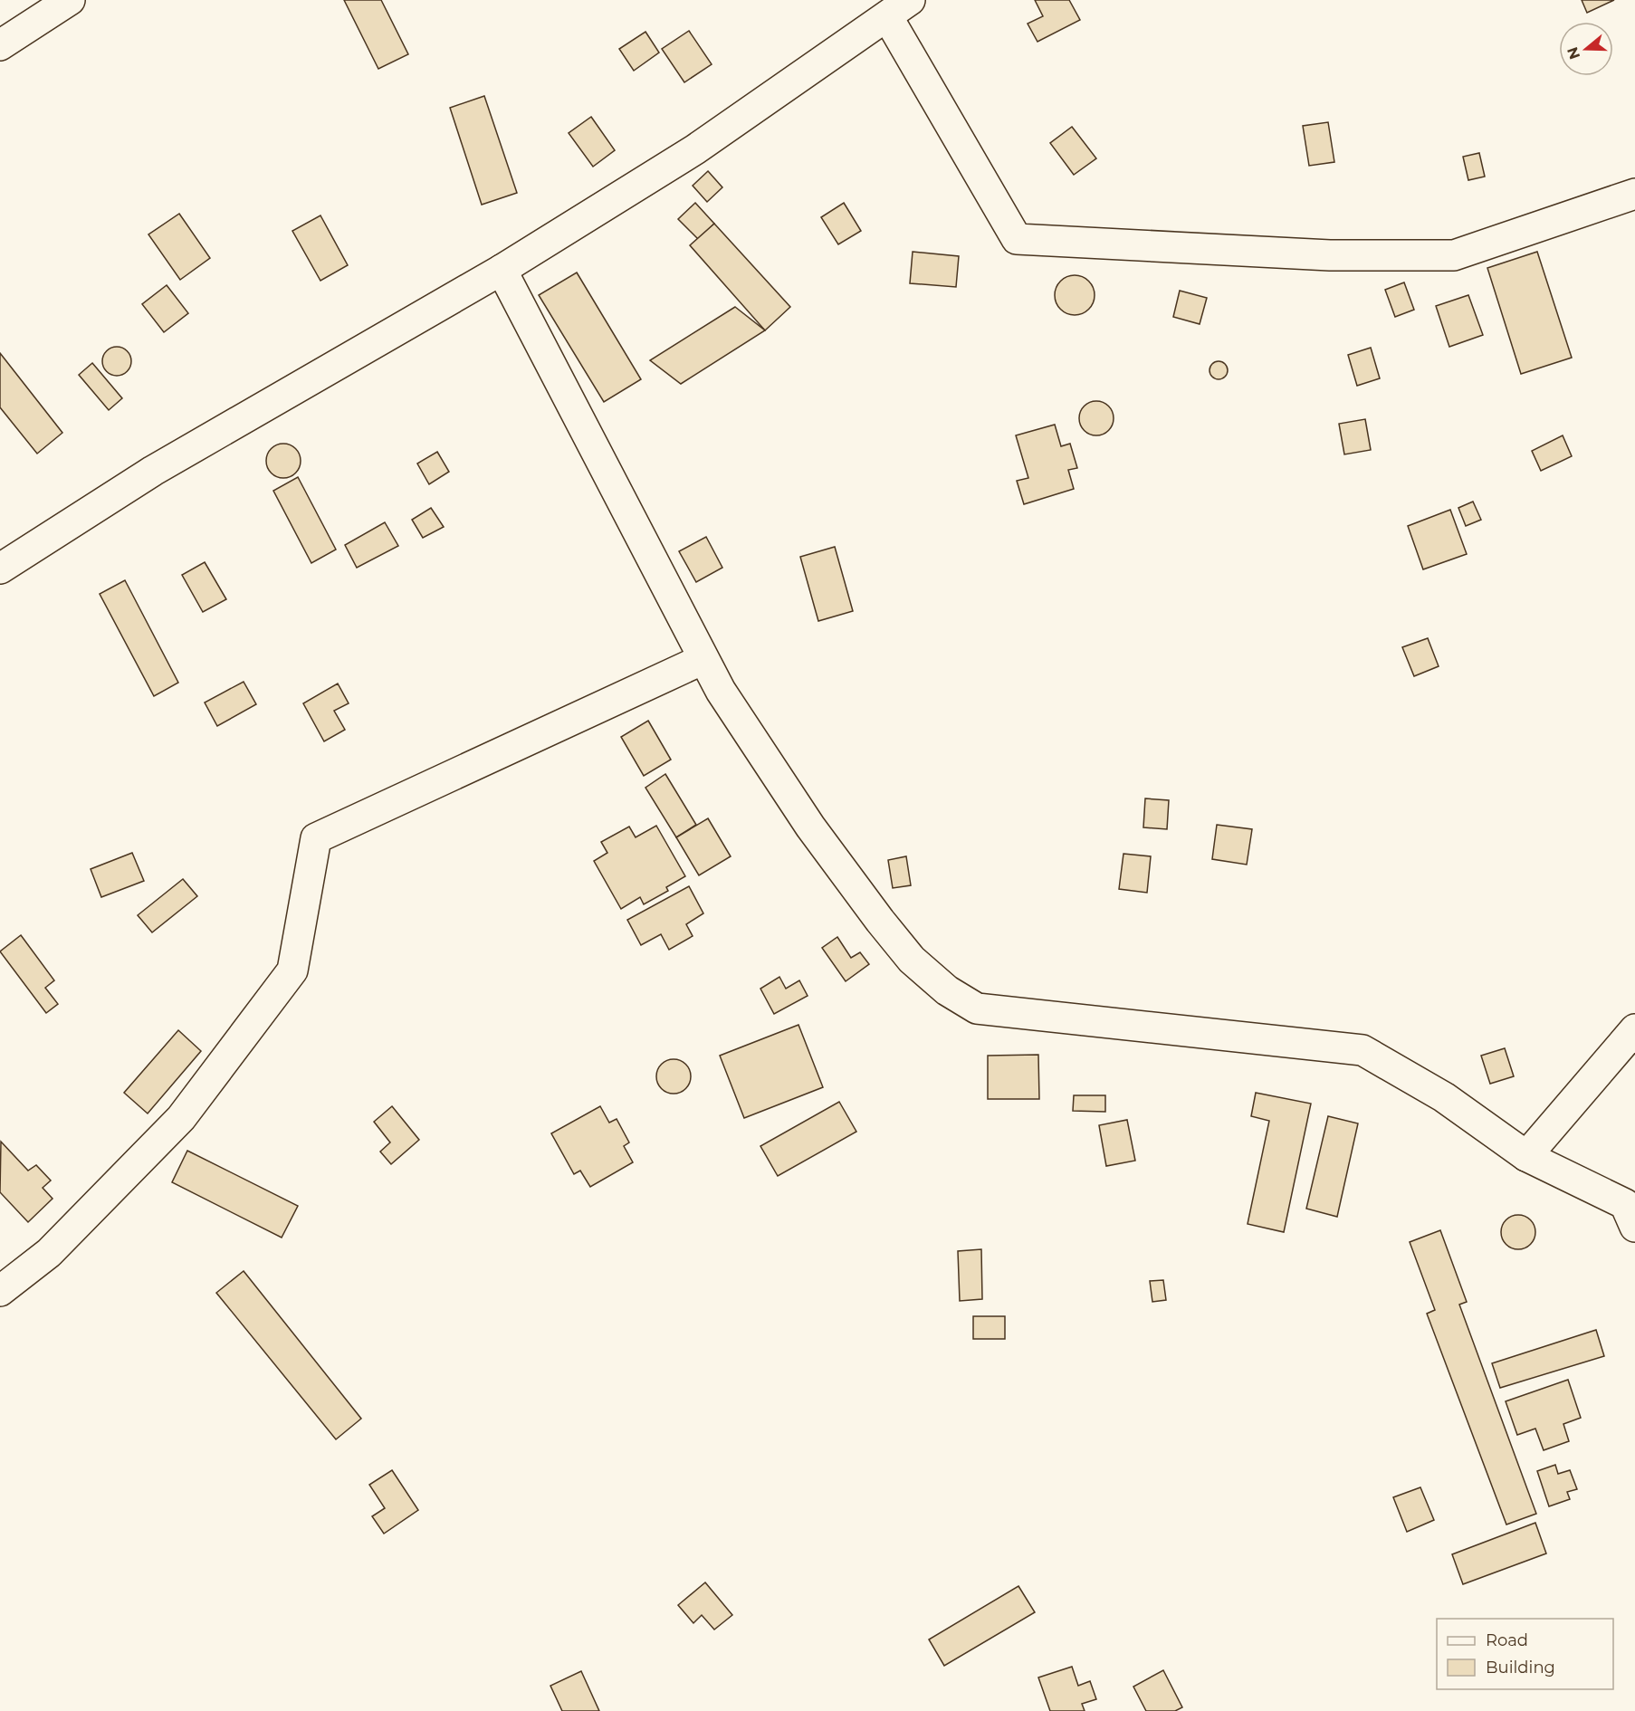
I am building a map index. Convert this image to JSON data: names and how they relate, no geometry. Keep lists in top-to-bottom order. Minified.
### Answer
{"legend":["Road","Building"],"north":"left"}
